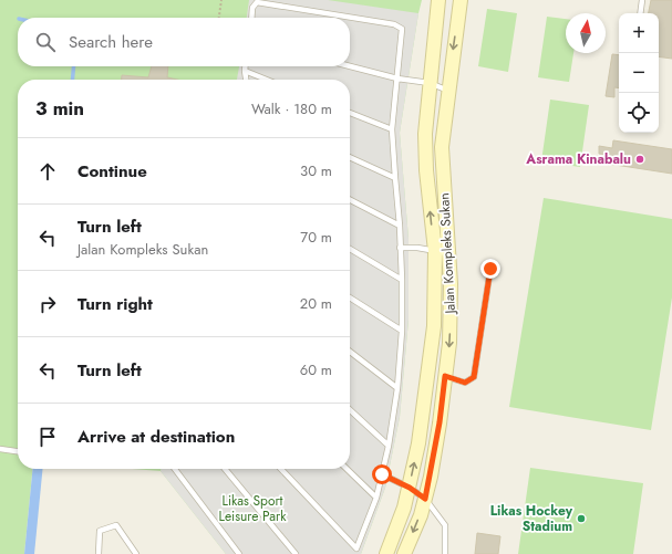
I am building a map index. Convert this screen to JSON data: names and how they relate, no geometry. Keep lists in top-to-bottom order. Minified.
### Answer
{"streets":{"main road":["Jalan Kompleks Sukan"]},"parks":["Likas Sport Leisure Park"],"places":["Asrama Kinabalu","Likas Hockey Stadium"],"north":"top","page":{"map_buttons":["+","−"],"search":"Search here","heading":["3 min","Walk · 180 m"],"list":[["Continue","30 m"],["Turn left","Jalan Kompleks Sukan","70 m"],["Turn right","20 m"],["Turn left","60 m"],"Arrive at destination"]}}
